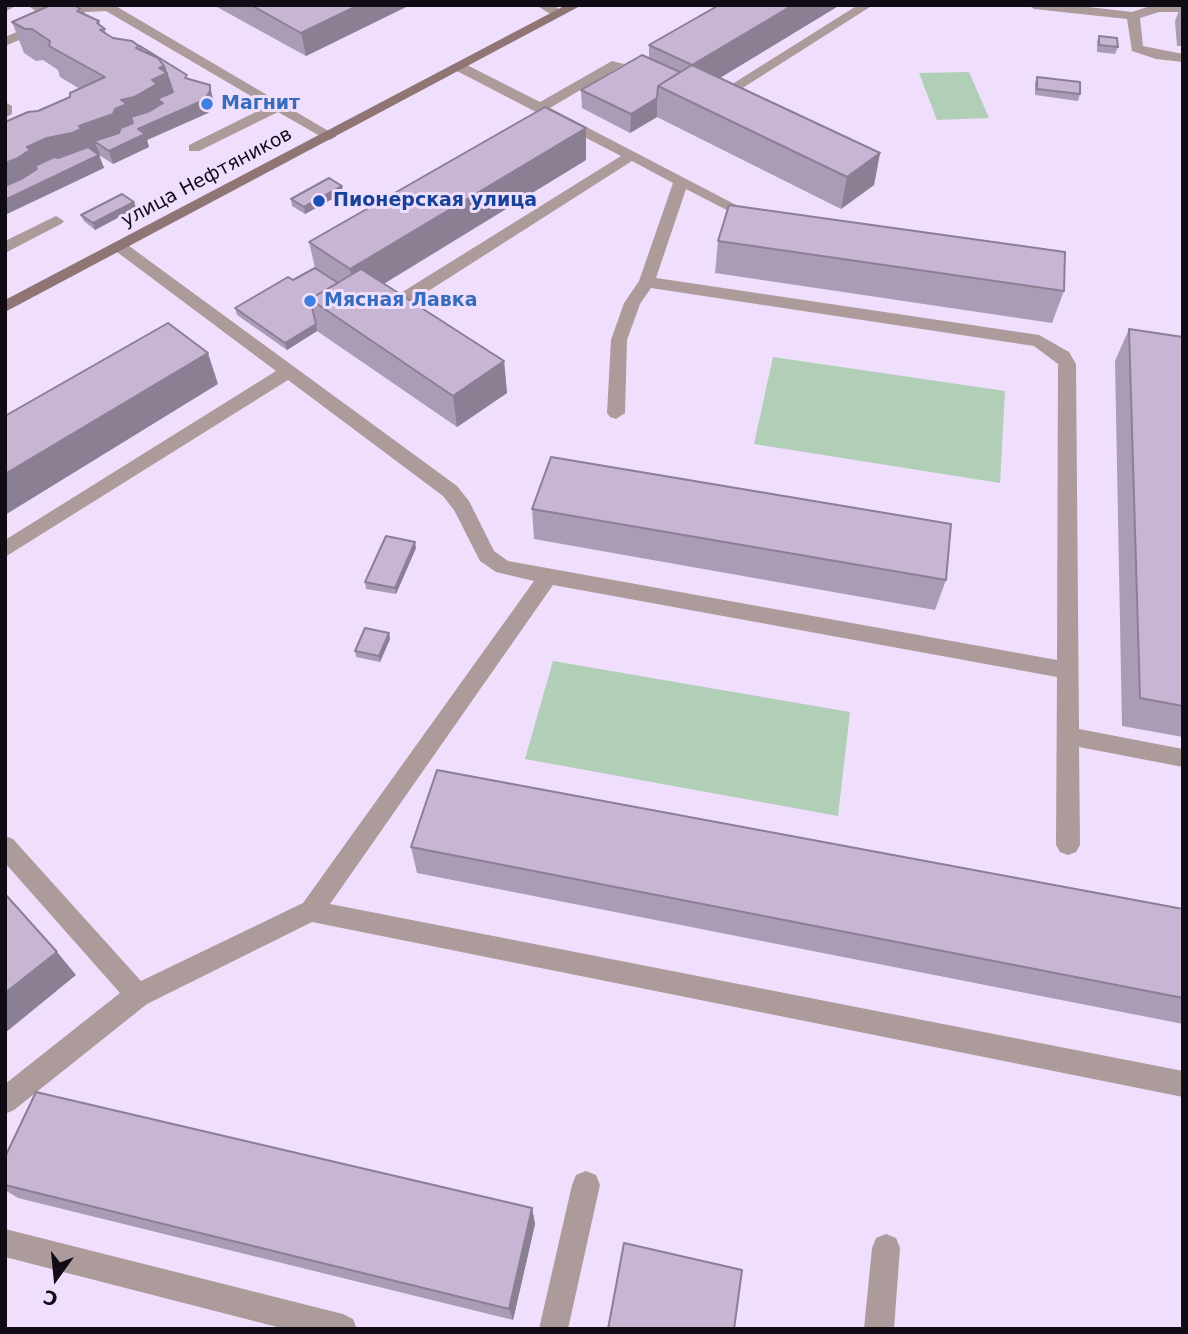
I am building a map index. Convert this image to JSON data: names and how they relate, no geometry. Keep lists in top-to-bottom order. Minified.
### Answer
{"streets":{"main road":["улица Нефтяников"]},"places":["Магнит","Пионерская улица","Мясная Лавка"],"north":"bottom"}
